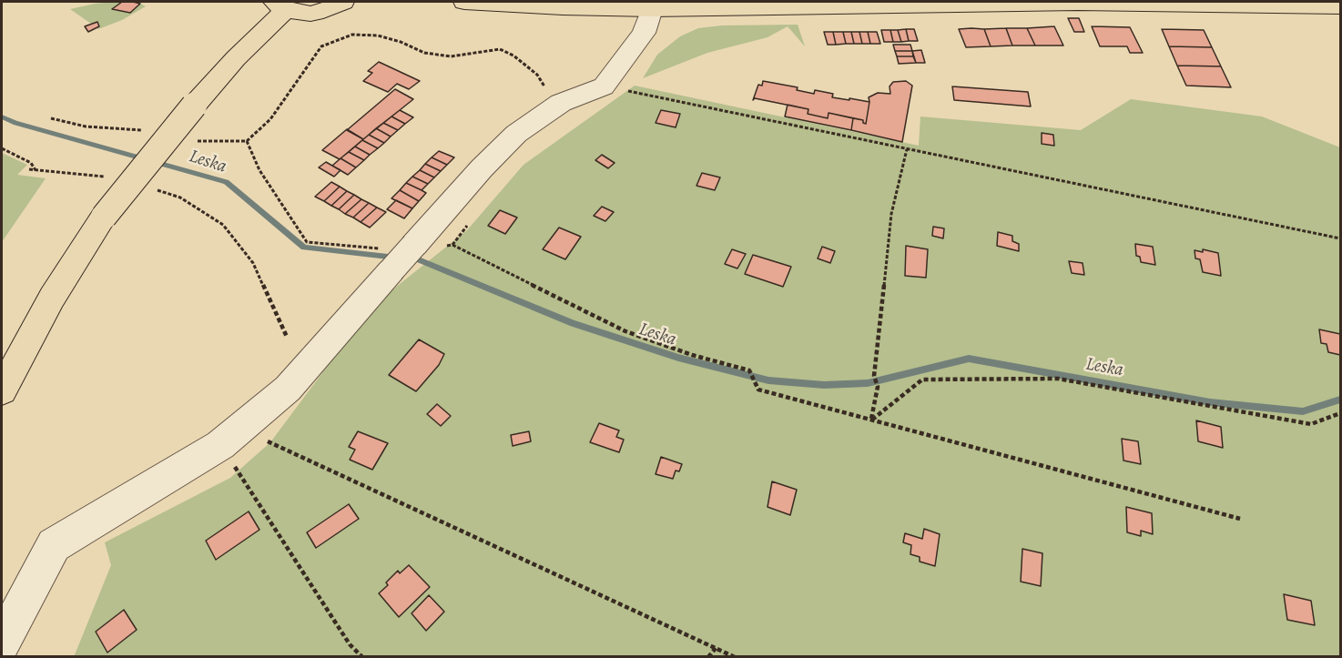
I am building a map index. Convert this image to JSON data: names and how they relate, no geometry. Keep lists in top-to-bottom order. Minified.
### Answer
{"water":["Leska"]}
